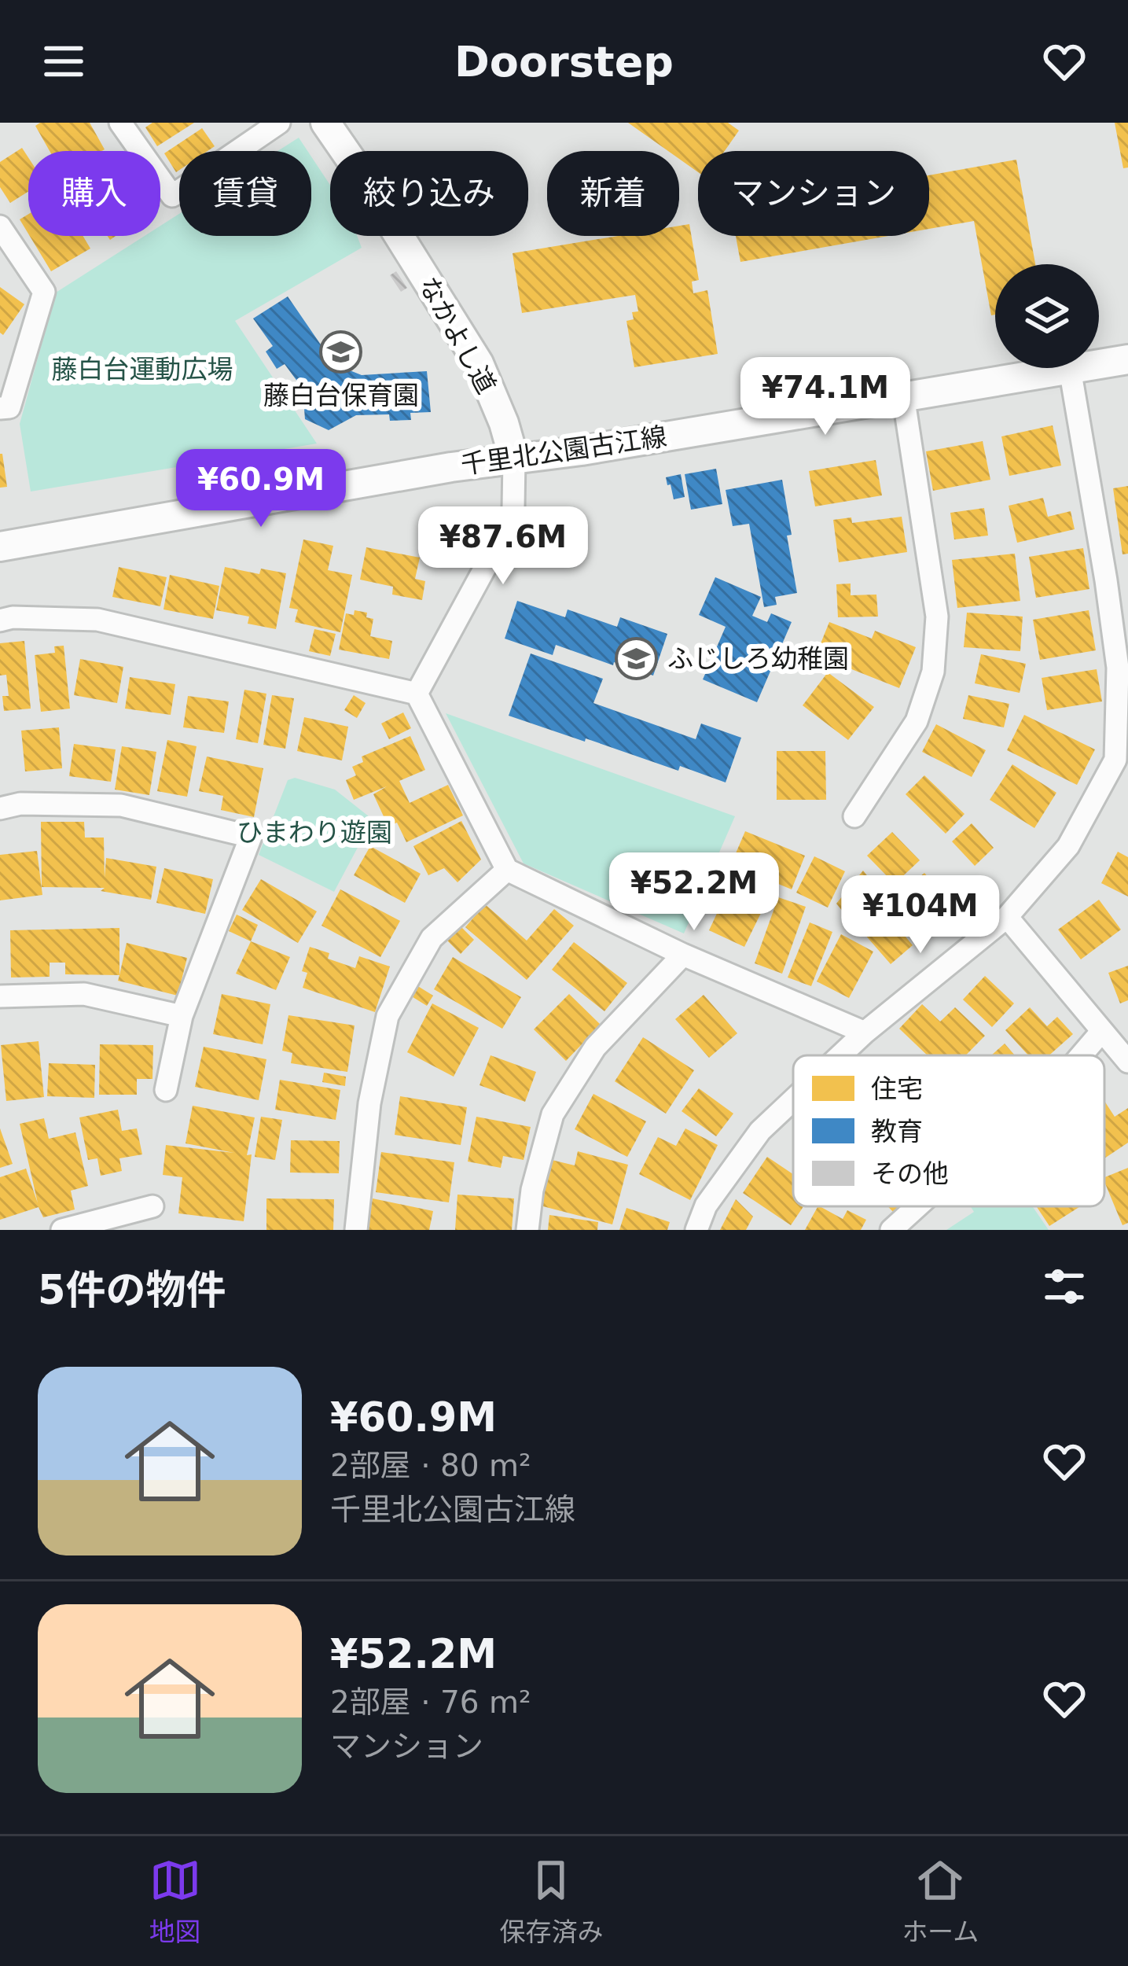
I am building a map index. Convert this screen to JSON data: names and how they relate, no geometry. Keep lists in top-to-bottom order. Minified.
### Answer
{"streets":{"street":["なかよし道","千里北公園古江線"]},"crossings":[["なかよし道","千里北公園古江線"]],"parks":["藤白台運動広場","ひまわり遊園"],"places":{"school or university":["藤白台保育園","ふじしろ幼稚園"]},"legend":["住宅","教育","その他"],"page":{"header":"Doorstep","chip":["購入","賃貸","絞り込み","新着","マンション"],"price":["¥74.1M","¥60.9M","¥87.6M","¥52.2M","¥104M"],"heading":"5件の物件","list":[{"name":"¥60.9M","note":"2部屋 · 80 m² · 千里北公園古江線"},{"name":"¥52.2M","note":"2部屋 · 76 m² · マンション"}],"tabs":["地図","保存済み","ホーム"]}}
